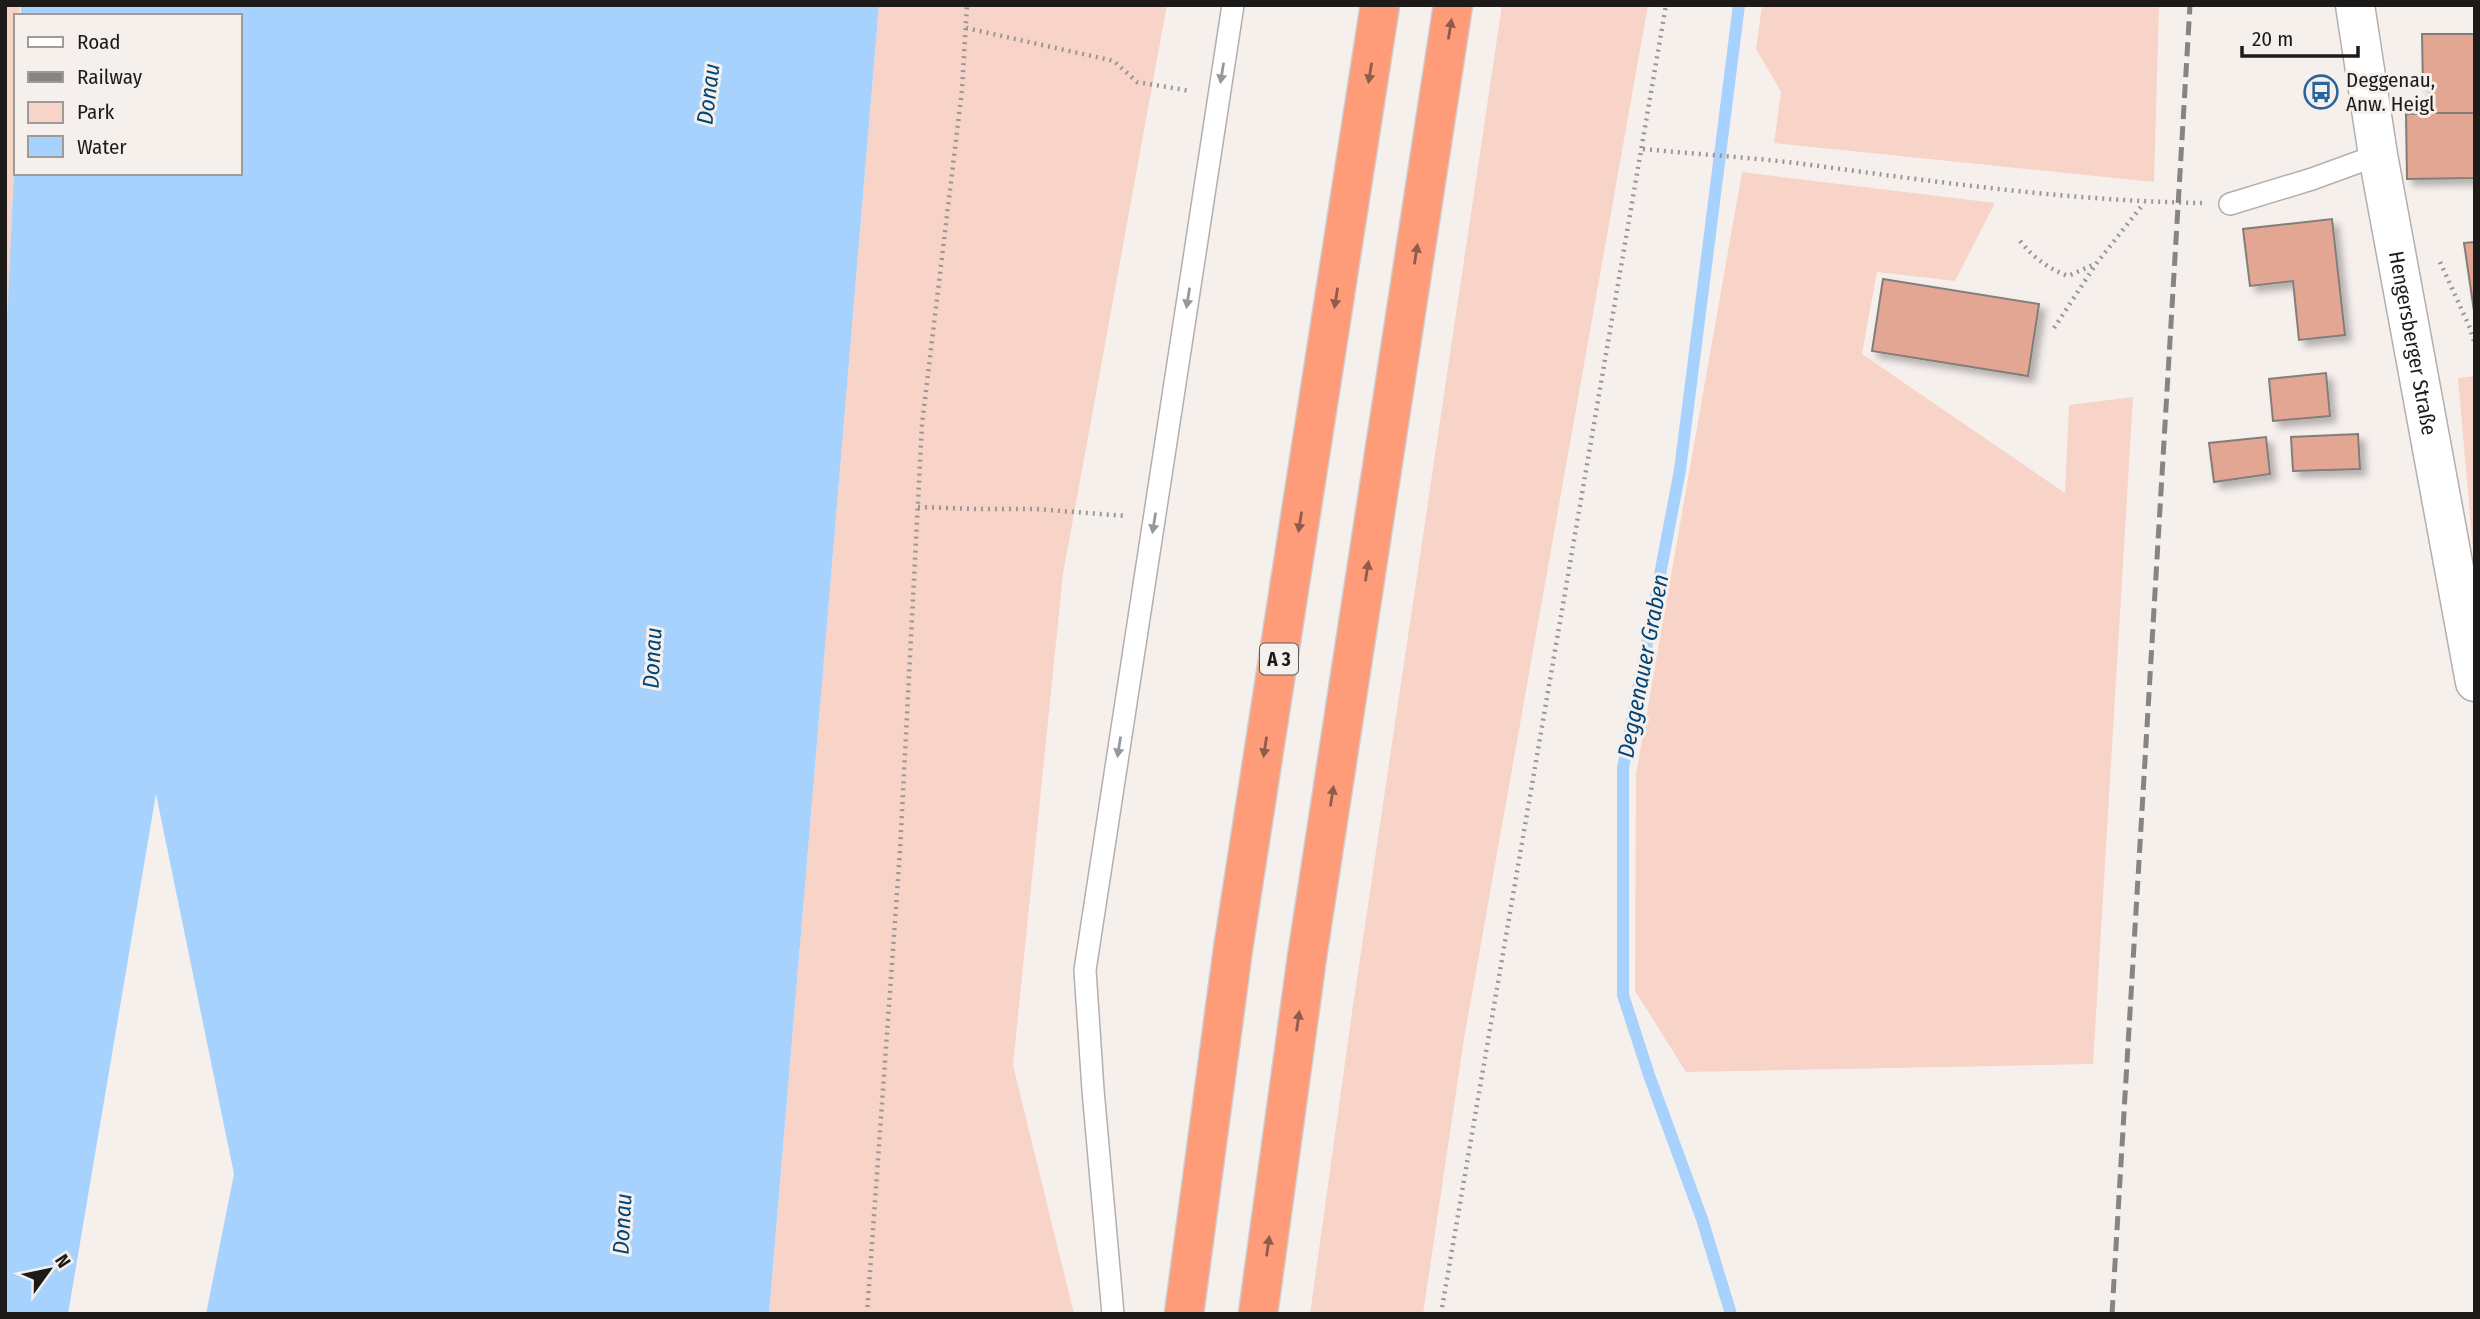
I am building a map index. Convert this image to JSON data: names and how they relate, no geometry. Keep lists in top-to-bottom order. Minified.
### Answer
{"streets":{"highway":["A 3"],"main road":["Hengersberger Straße"]},"water":["Donau","Deggenauer Graben"],"places":{"bus stop":["Deggenau, Anw. Heigl"]},"legend":["Road","Railway","Park","Water"],"scale_bar":"20 m","north":"top right"}
